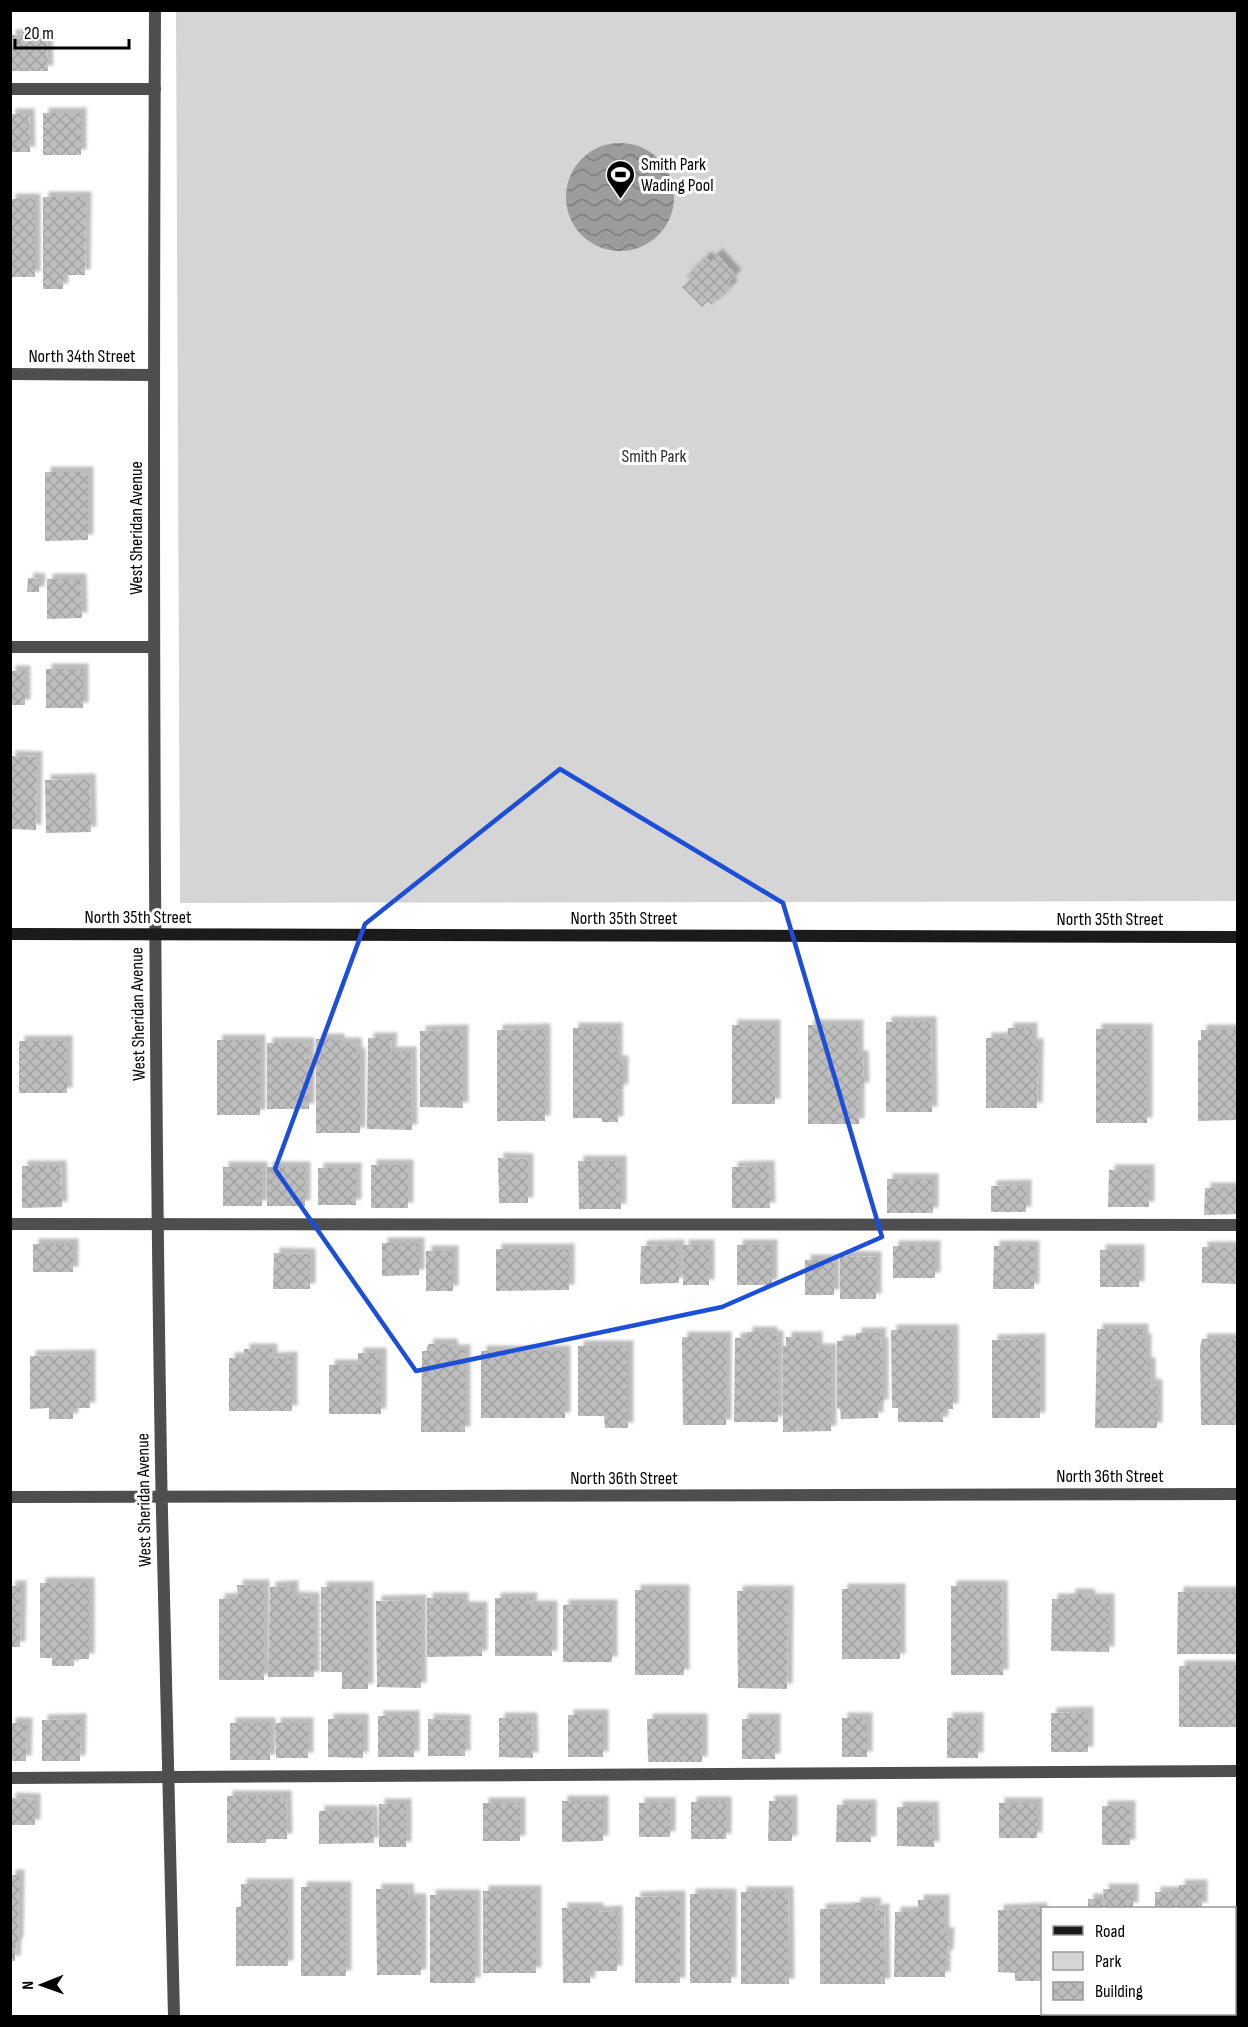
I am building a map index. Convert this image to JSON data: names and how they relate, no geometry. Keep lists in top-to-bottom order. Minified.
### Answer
{"streets":{"street":["North 34th Street","West Sheridan Avenue","North 35th Street","North 36th Street"]},"crossings":[["North 34th Street","West Sheridan Avenue"],["West Sheridan Avenue","North 35th Street"],["West Sheridan Avenue","North 36th Street"]],"parks":["Smith Park"],"places":{"sports":["Smith Park Wading Pool"]},"legend":["Road","Park","Building"],"scale_bar":"20 m","north":"left"}
